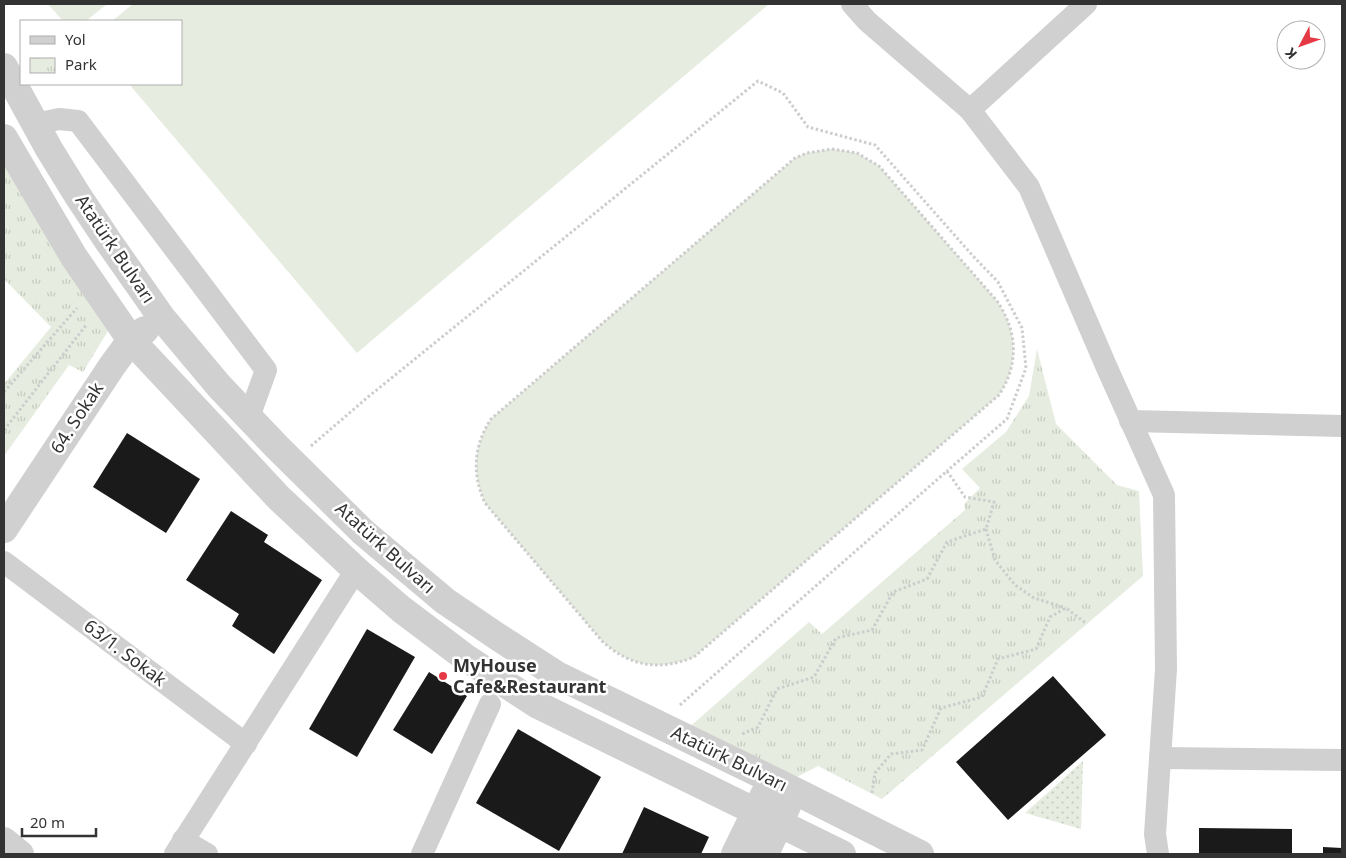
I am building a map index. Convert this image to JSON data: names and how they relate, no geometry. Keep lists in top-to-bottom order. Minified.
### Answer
{"streets":{"street":["Atatürk Bulvarı","64. Sokak","63/1. Sokak"]},"crossings":[["Atatürk Bulvarı","64. Sokak"]],"places":["MyHouse Cafe&Restaurant"],"legend":["Yol","Park"],"scale_bar":"20 m","north":"bottom left"}
